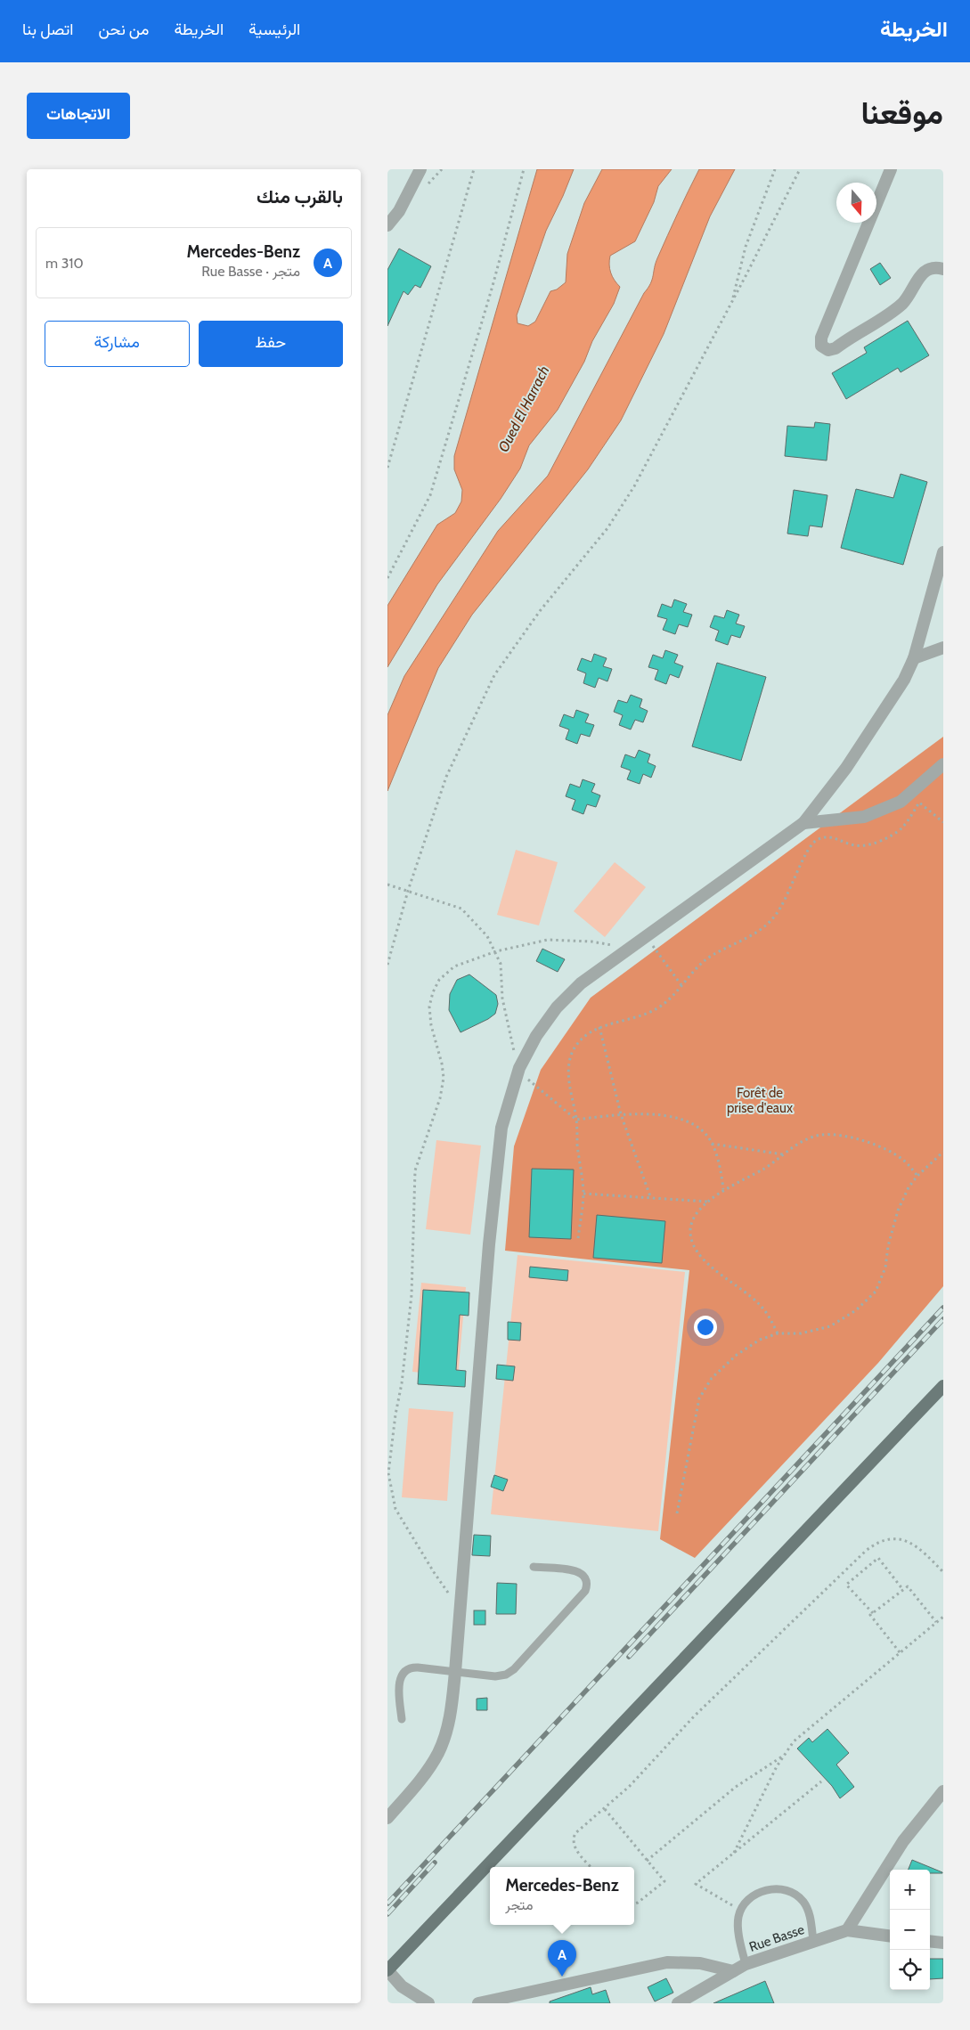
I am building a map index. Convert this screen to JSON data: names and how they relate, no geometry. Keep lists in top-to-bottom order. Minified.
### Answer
{"streets":{"street":["Rue Basse"]},"water":["Oued El Harrach"],"parks":["Forêt de prise d'eaux"],"north":"bottom","page":{"header":"الخريطة","nav":["الرئيسية","الخريطة","من نحن","اتصل بنا"],"title":"موقعنا","buttons":["الاتجاهات",["حفظ","مشاركة"]],"heading":"بالقرب منك","list":[{"mark":"A","name":"Mercedes-Benz","note":"متجر · Rue Basse","value":"310 m"}],"popup":["Mercedes-Benz","متجر"],"map_buttons":["+","−"],"pins":"A"}}
